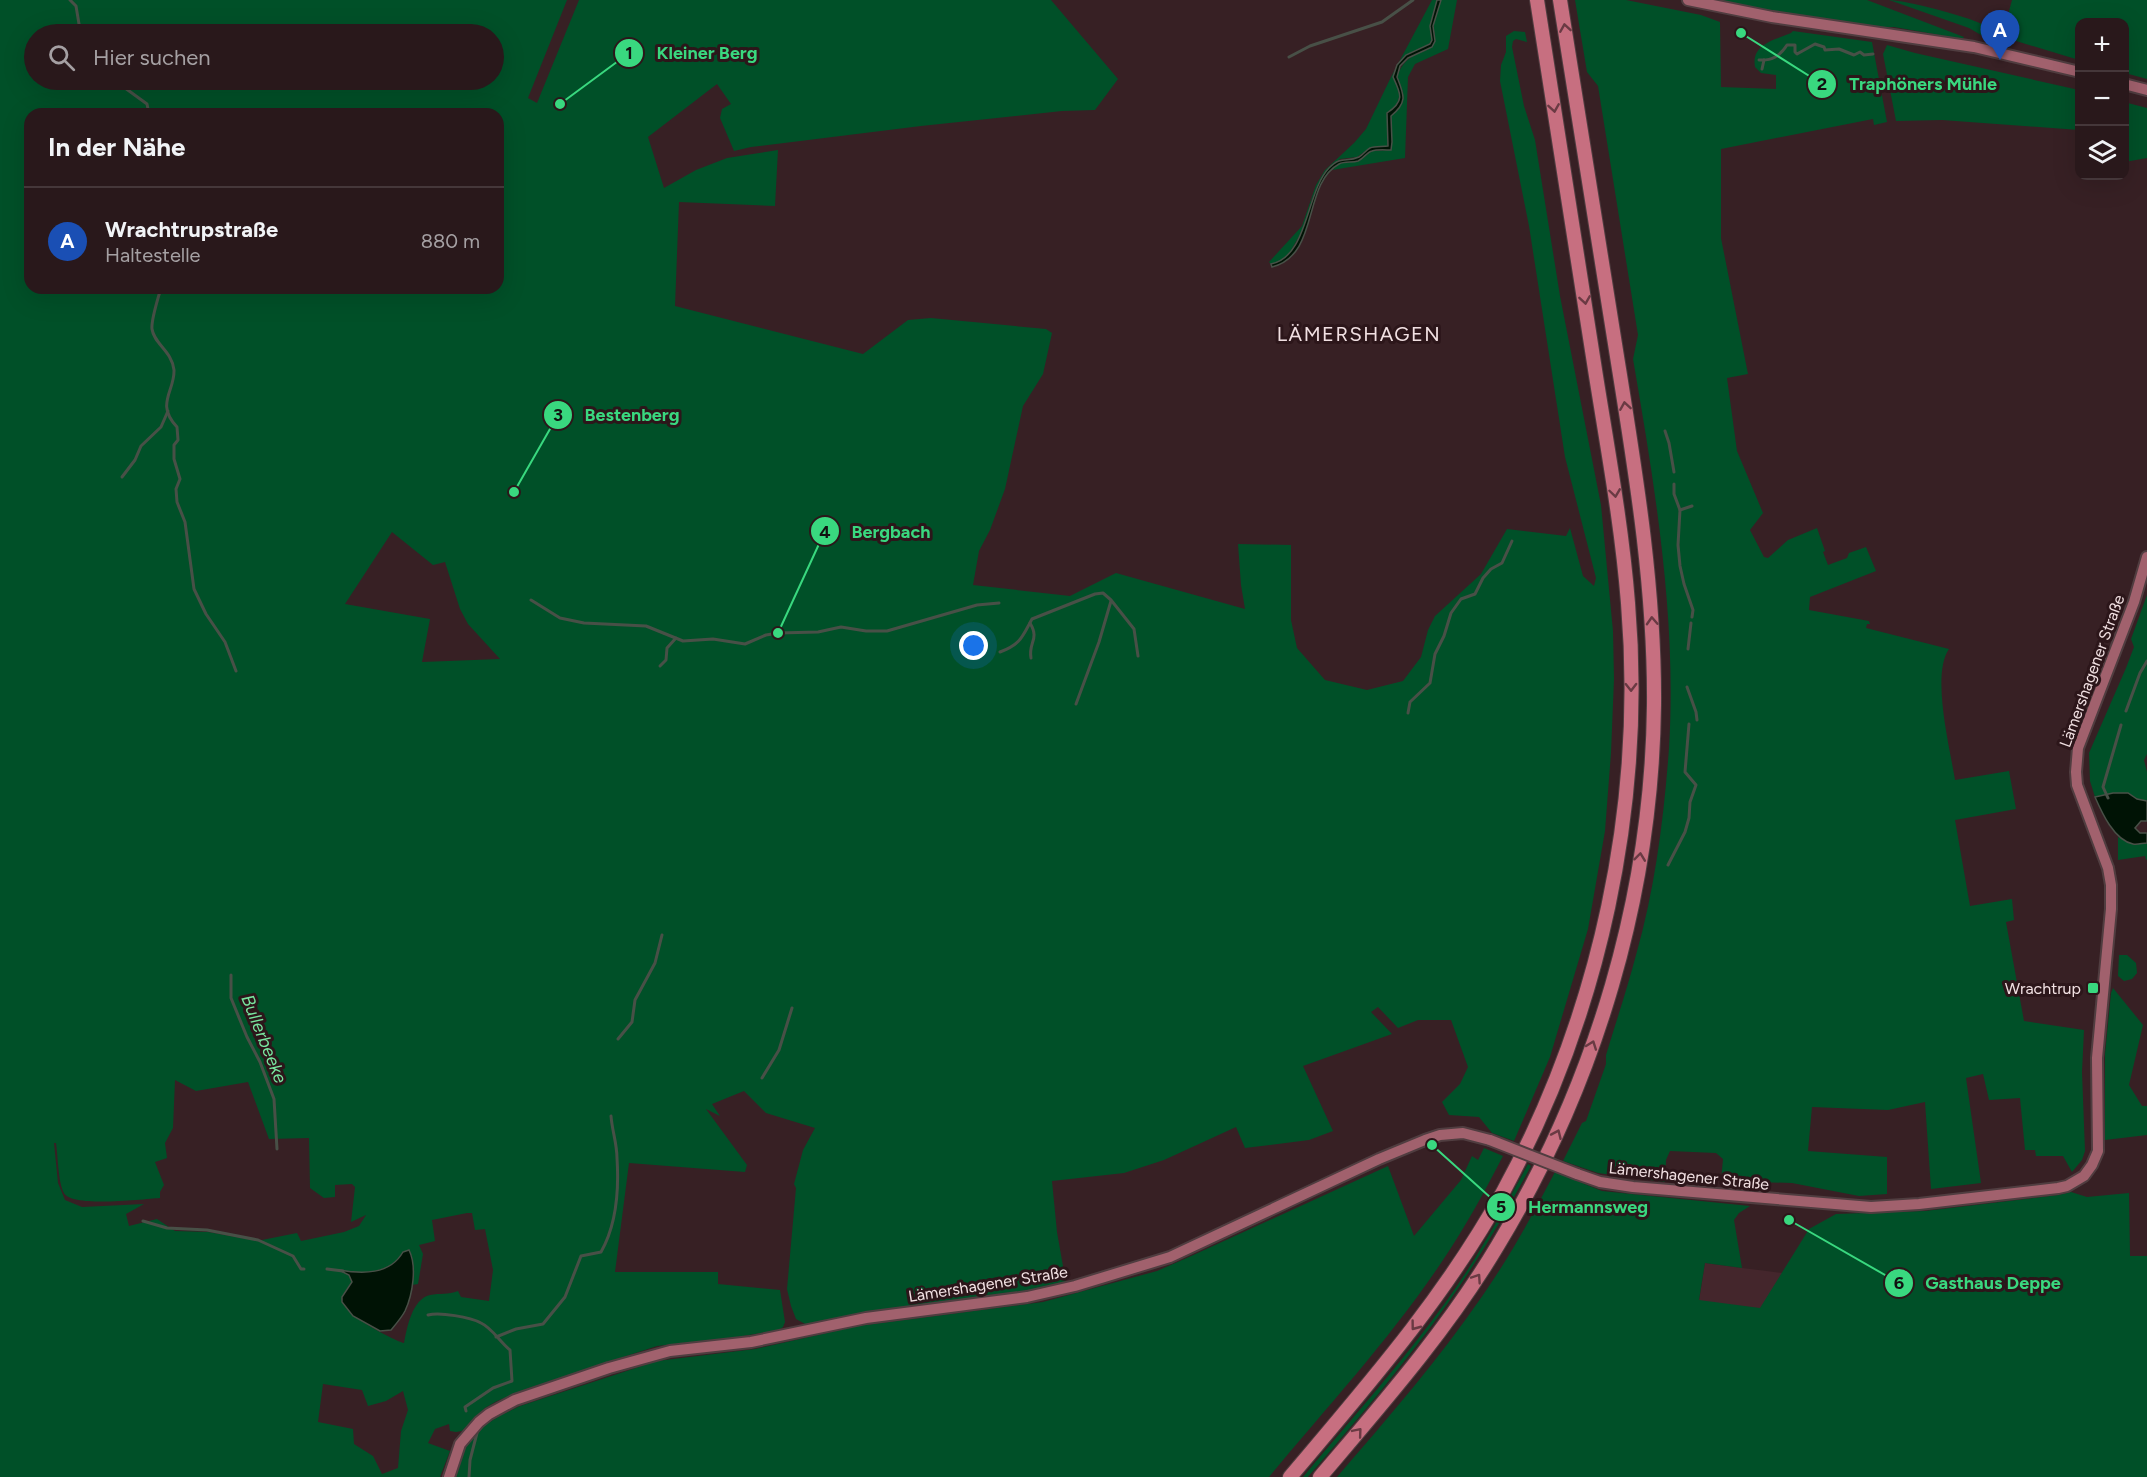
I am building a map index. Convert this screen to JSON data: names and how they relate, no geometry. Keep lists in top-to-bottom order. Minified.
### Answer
{"streets":{"main road":["Lämershagener Straße"]},"districts":["LÄMERSHAGEN"],"water":["Bullerbeeke"],"places":{"other":["Traphöners Mühle","Kleiner Berg","Bestenberg","Bergbach","Hermannsweg","Gasthaus Deppe"],"transit":["Wrachtrup"]},"page":{"pins":"A","map_buttons":["+","−"],"search":"Hier suchen","heading":"In der Nähe","list":[{"mark":"A","name":"Wrachtrupstraße","note":"Haltestelle","value":"880 m"}]}}
